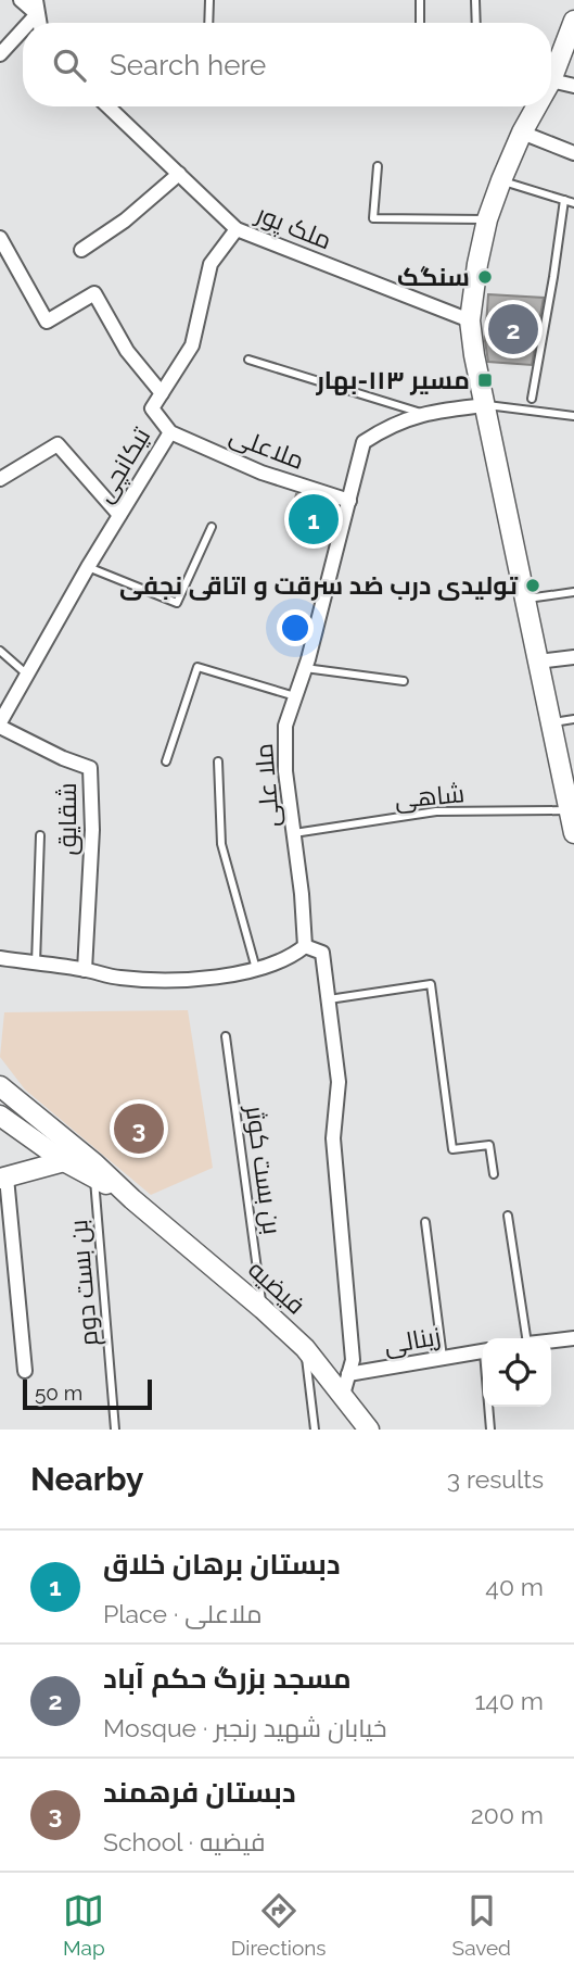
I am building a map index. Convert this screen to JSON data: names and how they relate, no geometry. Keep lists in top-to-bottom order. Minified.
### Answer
{"streets":{"street":["ملک پور","ملاعلی","تیکانچی","ملا علی","شقایق","فیضیه","زینالی"],"lane":["شاهی","بن بست کوثر","بن بست دوم"]},"crossings":[["ملاعلی","تیکانچی"],["ملاعلی","ملا علی"],["تیکانچی","شقایق"],["ملا علی","شاهی"],["بن بست کوثر","فیضیه"],["بن بست دوم","فیضیه"]],"places":{"other":["سنگک","تولیدی درب ضد سرقت و اتاقی نجفی"],"transit":["مسیر ۱۱۳-بهار"]},"scale_bar":"50 m","page":{"search":"Search here","pins":["2","1","3"],"scale":"50 m","heading":["Nearby","3 results"],"list":[{"mark":"1","name":"دبستان برهان خلاق","note":"Place · ملاعلی","value":"40 m"},{"mark":"2","name":"مسجد بزرگ حکم آباد","note":"Mosque · خیابان شهید رنجبر","value":"140 m"},{"mark":"3","name":"دبستان فرهمند","note":"School · فیضیه","value":"200 m"}],"nav":["Map","Directions","Saved"]}}
